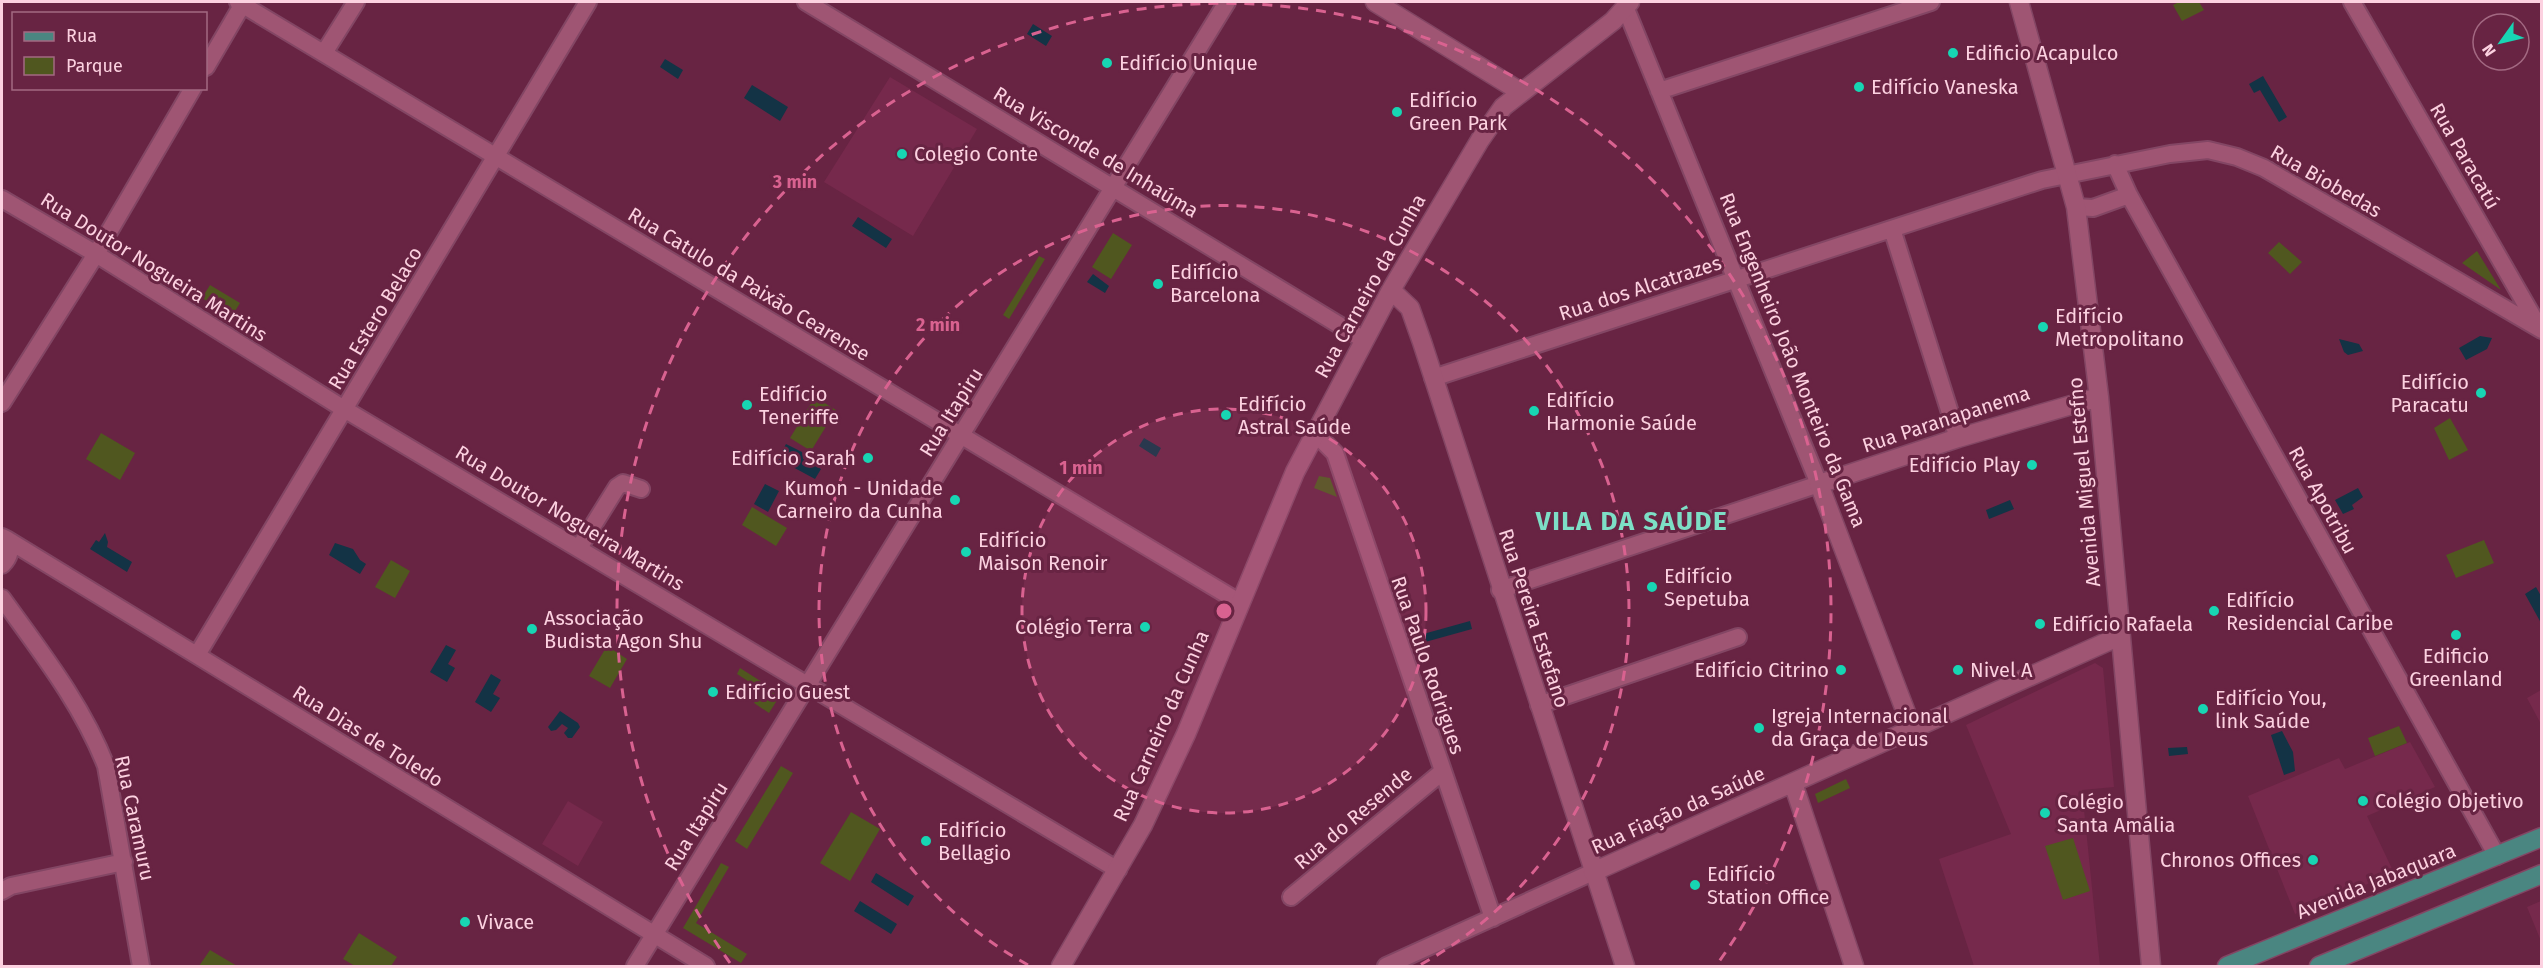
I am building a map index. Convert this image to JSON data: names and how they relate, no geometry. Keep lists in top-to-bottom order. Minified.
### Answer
{"streets":{"main road":["Avenida Jabaquara"],"street":["Rua Visconde de Inhaúma","Rua Paracatú","Rua Biobedas","Rua Doutor Nogueira Martins","Rua Catulo da Paixão Cearense","Rua Carneiro da Cunha","Rua dos Alcatrazes","Rua Estero Belaco","Rua Engenheiro João Monteiro da Gama","Rua Itapiru","Rua Paranapanema","Avenida Miguel Estefno","Rua Apotribu","Rua Pereira Estefano","Rua Paulo Rodrigues","Rua Dias de Toledo","Rua Fiação da Saúde","Rua Caramuru","Rua do Resende"]},"crossings":[["Rua Visconde de Inhaúma","Rua Carneiro da Cunha"],["Rua Visconde de Inhaúma","Rua Itapiru"],["Rua Paracatú","Rua Biobedas"],["Rua Biobedas","Rua dos Alcatrazes"],["Rua Biobedas","Avenida Miguel Estefno"],["Rua Biobedas","Rua Apotribu"],["Rua Doutor Nogueira Martins","Rua Carneiro da Cunha"],["Rua Doutor Nogueira Martins","Rua Estero Belaco"],["Rua Doutor Nogueira Martins","Rua Itapiru"],["Rua Catulo da Paixão Cearense","Rua Carneiro da Cunha"],["Rua Catulo da Paixão Cearense","Rua Estero Belaco"],["Rua Catulo da Paixão Cearense","Rua Itapiru"],["Rua Carneiro da Cunha","Rua Engenheiro João Monteiro da Gama"],["Rua Carneiro da Cunha","Rua Pereira Estefano"],["Rua Carneiro da Cunha","Rua Paulo Rodrigues"],["Rua dos Alcatrazes","Rua Engenheiro João Monteiro da Gama"],["Rua dos Alcatrazes","Avenida Miguel Estefno"],["Rua dos Alcatrazes","Rua Pereira Estefano"],["Rua Estero Belaco","Rua Dias de Toledo"],["Rua Engenheiro João Monteiro da Gama","Rua Paranapanema"],["Rua Engenheiro João Monteiro da Gama","Rua Fiação da Saúde"],["Rua Itapiru","Rua Dias de Toledo"],["Rua Paranapanema","Avenida Miguel Estefno"],["Rua Paranapanema","Rua Pereira Estefano"],["Avenida Miguel Estefno","Rua Fiação da Saúde"],["Rua Apotribu","Avenida Jabaquara"],["Rua Pereira Estefano","Rua Fiação da Saúde"],["Rua Paulo Rodrigues","Rua Fiação da Saúde"],["Rua Paulo Rodrigues","Rua do Resende"]],"districts":["VILA DA SAÚDE"],"places":["Edificio Acapulco","Edifício Unique","Edifício Vaneska","Edifício Green Park","Colegio Conte","Edifício Barcelona","Edifício Metropolitano","Edifício Paracatu","Edifício Teneriffe","Edifício Harmonie Saúde","Edifício Astral Saúde","Edifício Sarah","Edifício Play","Kumon - Unidade Carneiro da Cunha","Edifício Maison Renoir","Edifício Sepetuba","Edifício Residencial Caribe","Edifício Rafaela","Colégio Terra","Associação Budista Agon Shu","Edificio Greenland","Edifício Citrino","Nivel A","Edifício Guest","Edifício You, link Saúde","Igreja Internacional da Graça de Deus","Colégio Objetivo","Colégio Santa Amália","Edifício Bellagio","Chronos Offices","Edifício Station Office","Vivace"],"legend":["Rua","Parque"],"north":"bottom left","rings":["3 min","2 min","1 min"]}
